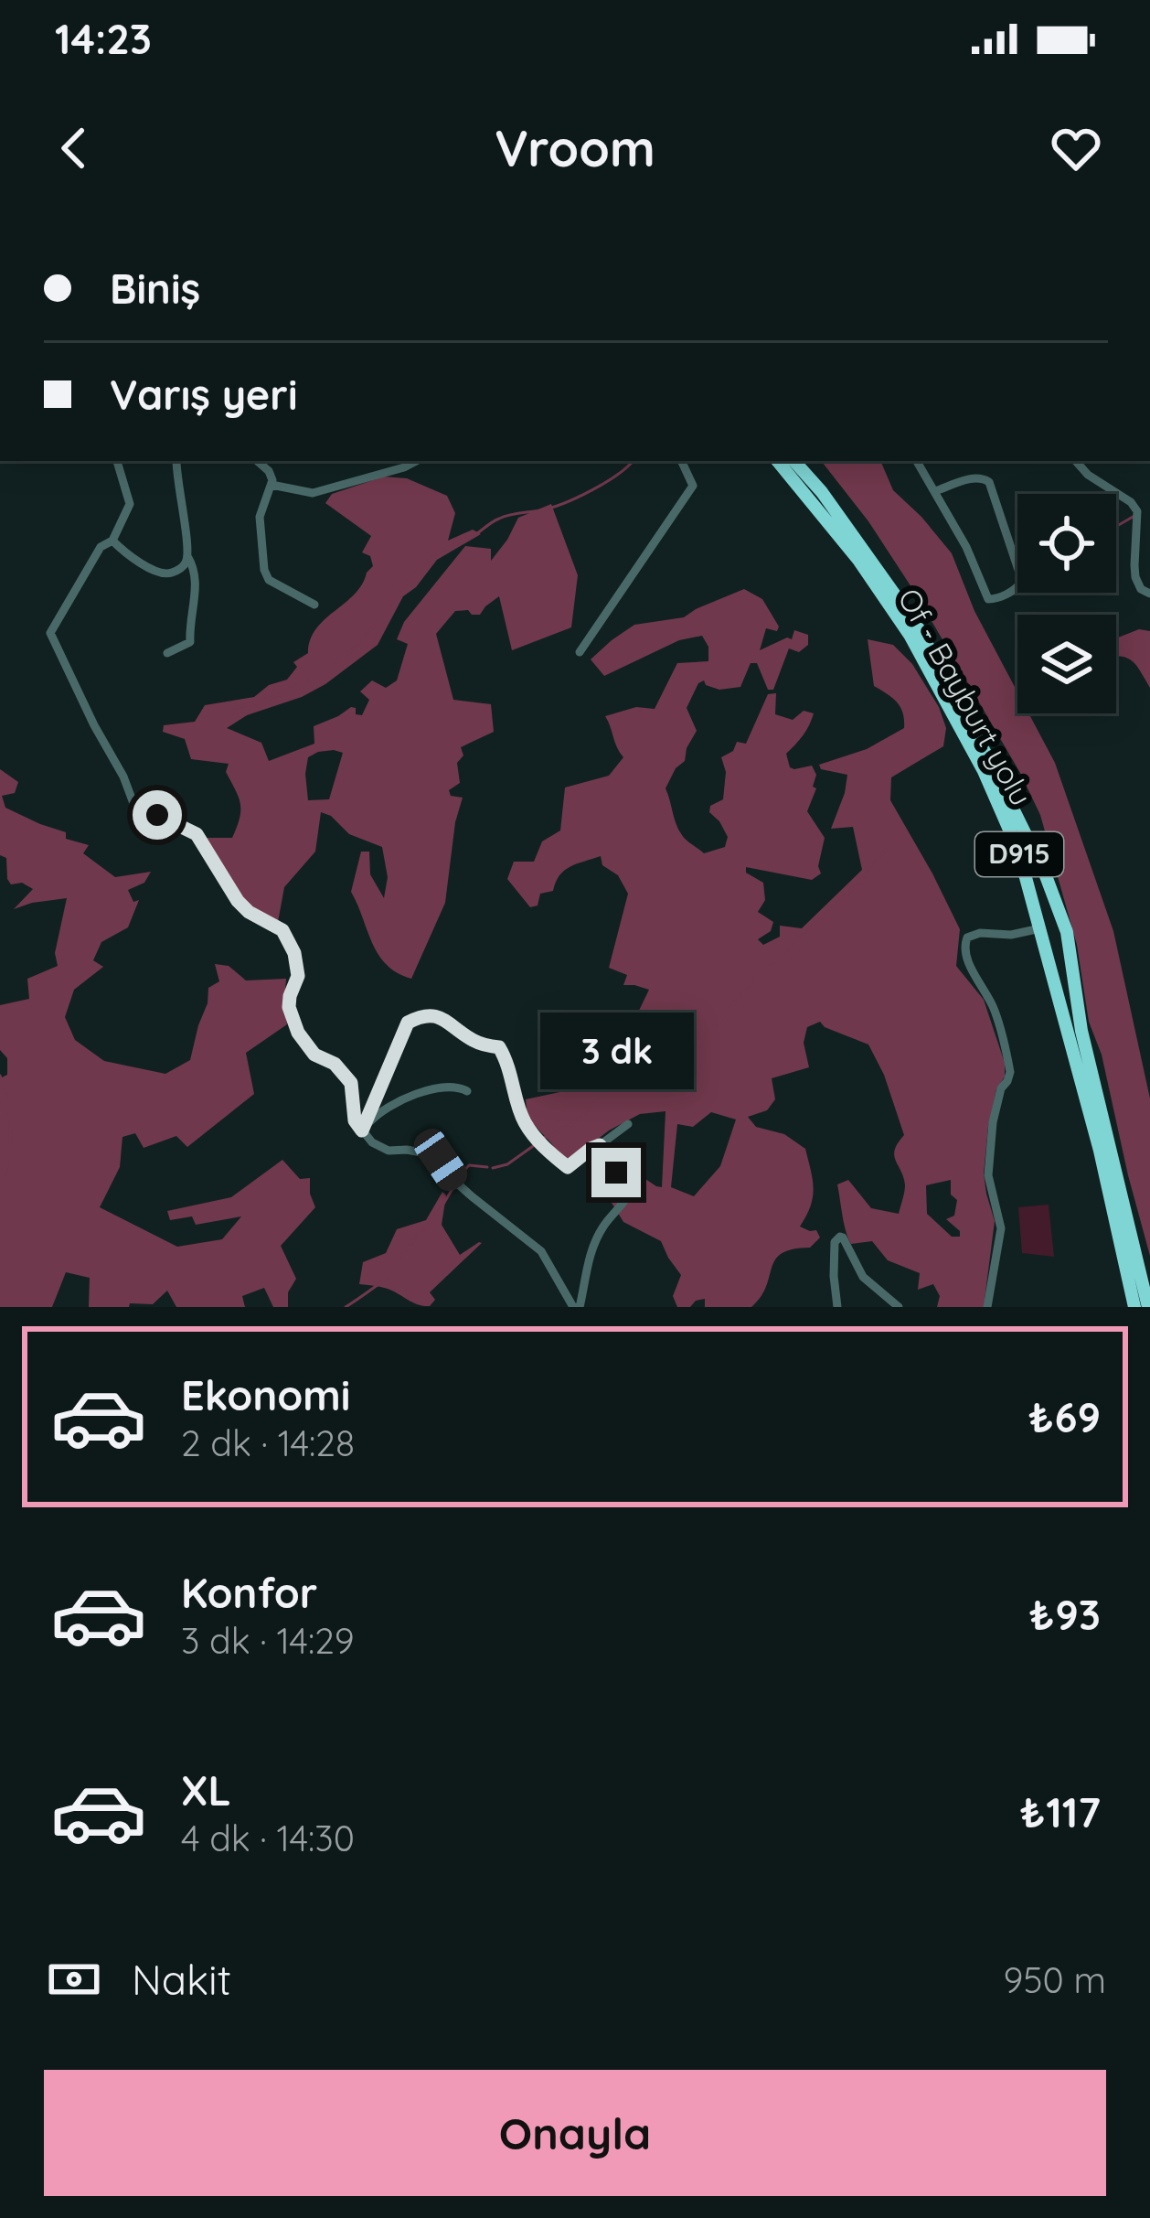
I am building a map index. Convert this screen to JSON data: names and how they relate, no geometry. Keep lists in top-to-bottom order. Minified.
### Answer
{"streets":{"highway":["Of - Bayburt yolu","D915"]},"page":{"status":"14:23","header":"Vroom","banner":["Biniş","Varış yeri"],"bubble":"3 dk","list":[{"name":"Ekonomi","note":"2 dk · 14:28","value":"₺69"},{"name":"Konfor","note":"3 dk · 14:29","value":"₺93"},{"name":"XL","note":"4 dk · 14:30","value":"₺117"}],"pay":["Nakit","950 m"],"buttons":"Onayla"}}
